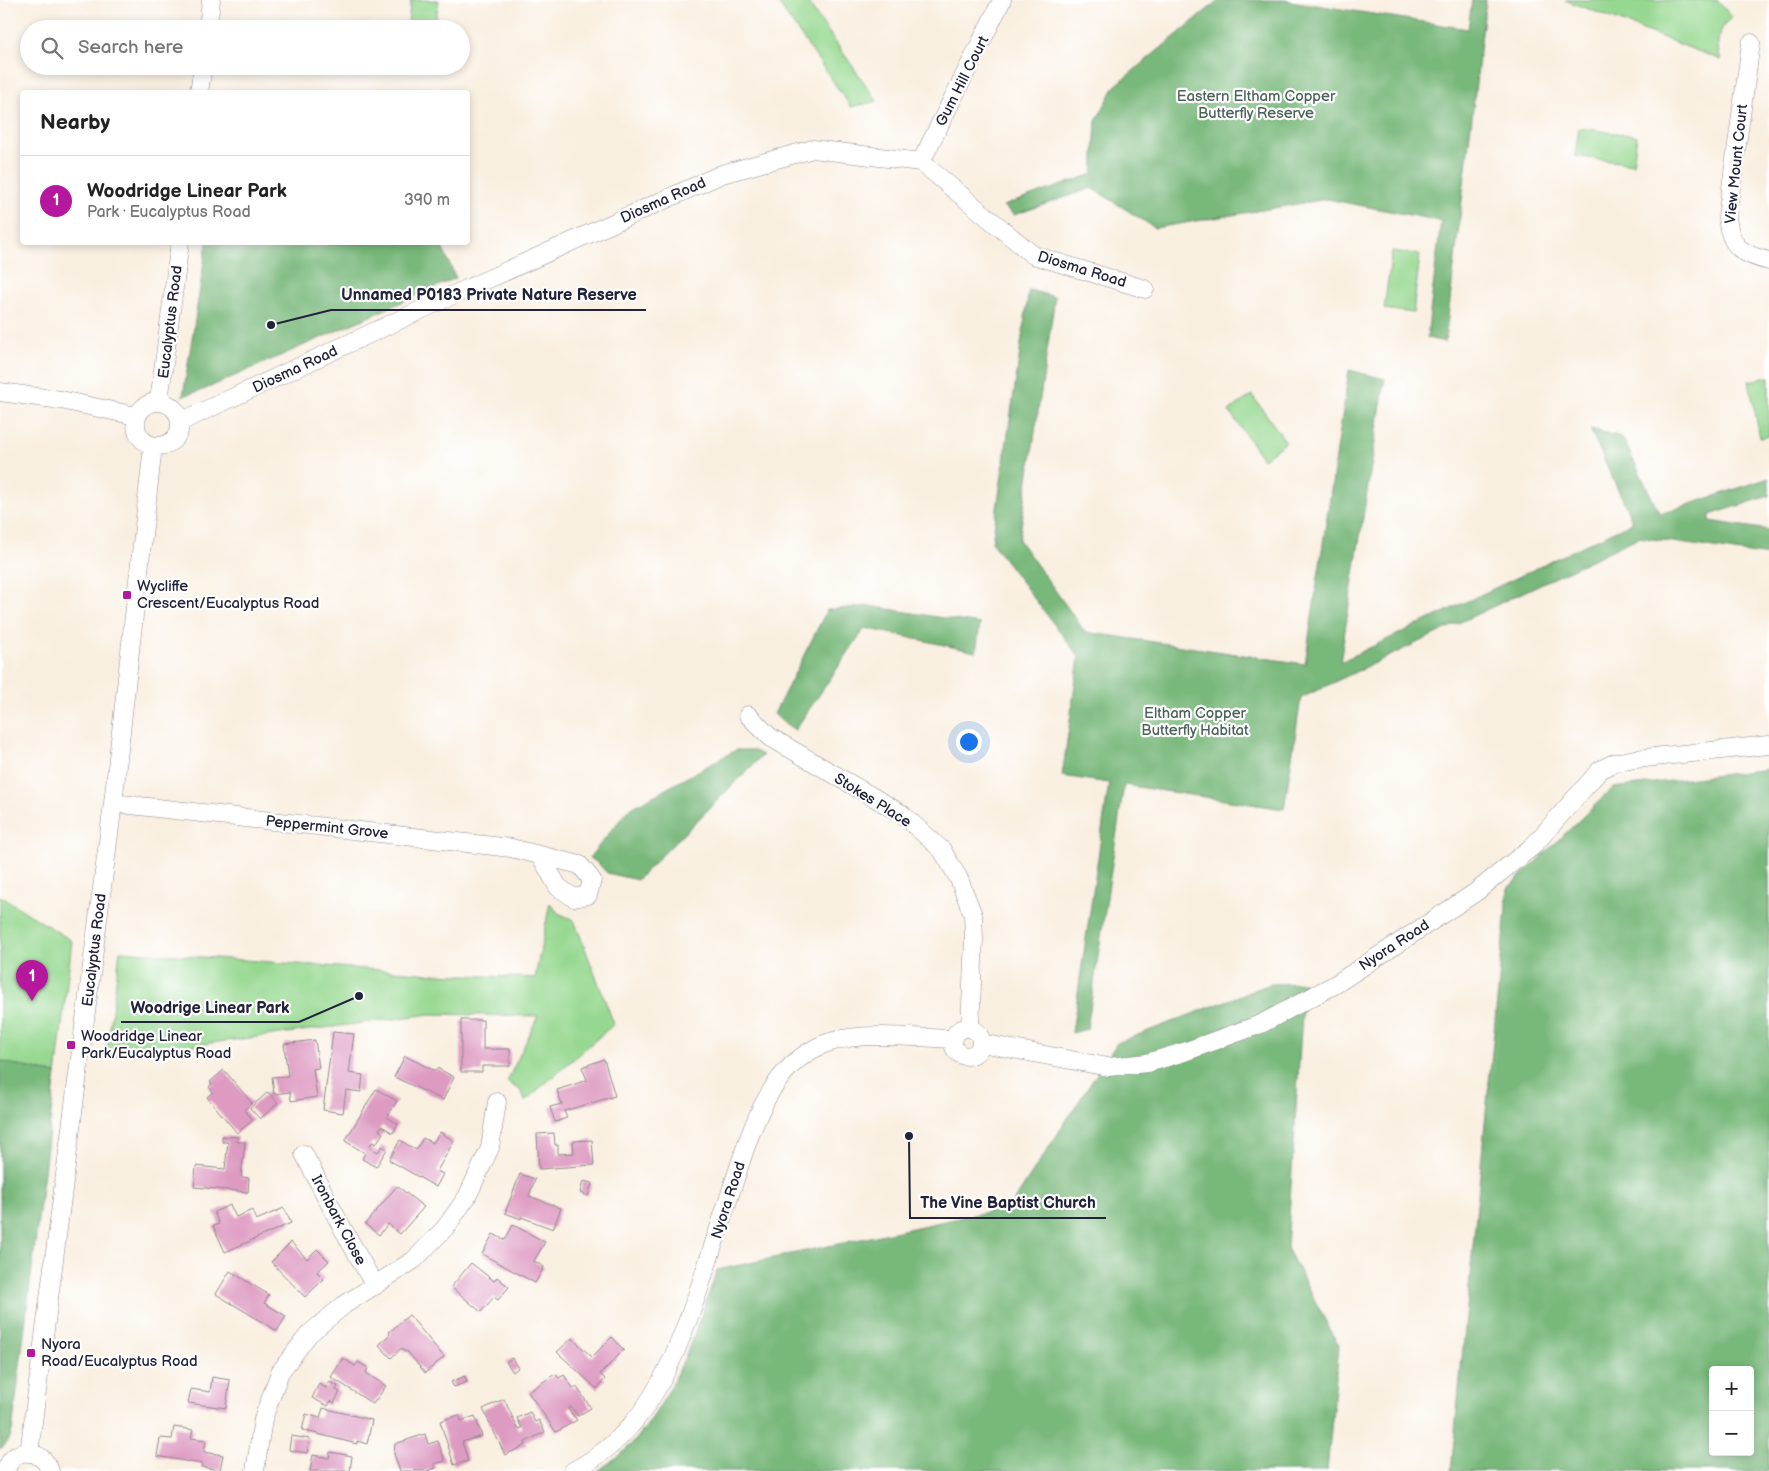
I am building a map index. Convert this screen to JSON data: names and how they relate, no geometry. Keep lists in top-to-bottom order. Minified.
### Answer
{"streets":{"street":["Gum Hill Court","View Mount Court","Diosma Road","Eucalyptus Road","Stokes Place","Peppermint Grove","Nyora Road","Ironbark Close"]},"crossings":[["Gum Hill Court","Diosma Road"],["Diosma Road","Eucalyptus Road"],["Eucalyptus Road","Peppermint Grove"],["Stokes Place","Nyora Road"]],"parks":["Eastern Eltham Copper Butterfly Reserve","Eltham Copper Butterfly Habitat"],"places":{"other":["Unnamed P0183 Private Nature Reserve","Woodrige Linear Park","The Vine Baptist Church"],"transit":["Wycliffe Crescent/Eucalyptus Road","Woodridge Linear Park/Eucalyptus Road","Nyora Road/Eucalyptus Road"]},"page":{"search":"Search here","heading":"Nearby","list":[{"mark":"1","name":"Woodridge Linear Park","note":"Park · Eucalyptus Road","value":"390 m"}],"pins":"1","map_buttons":["+","−"]}}
